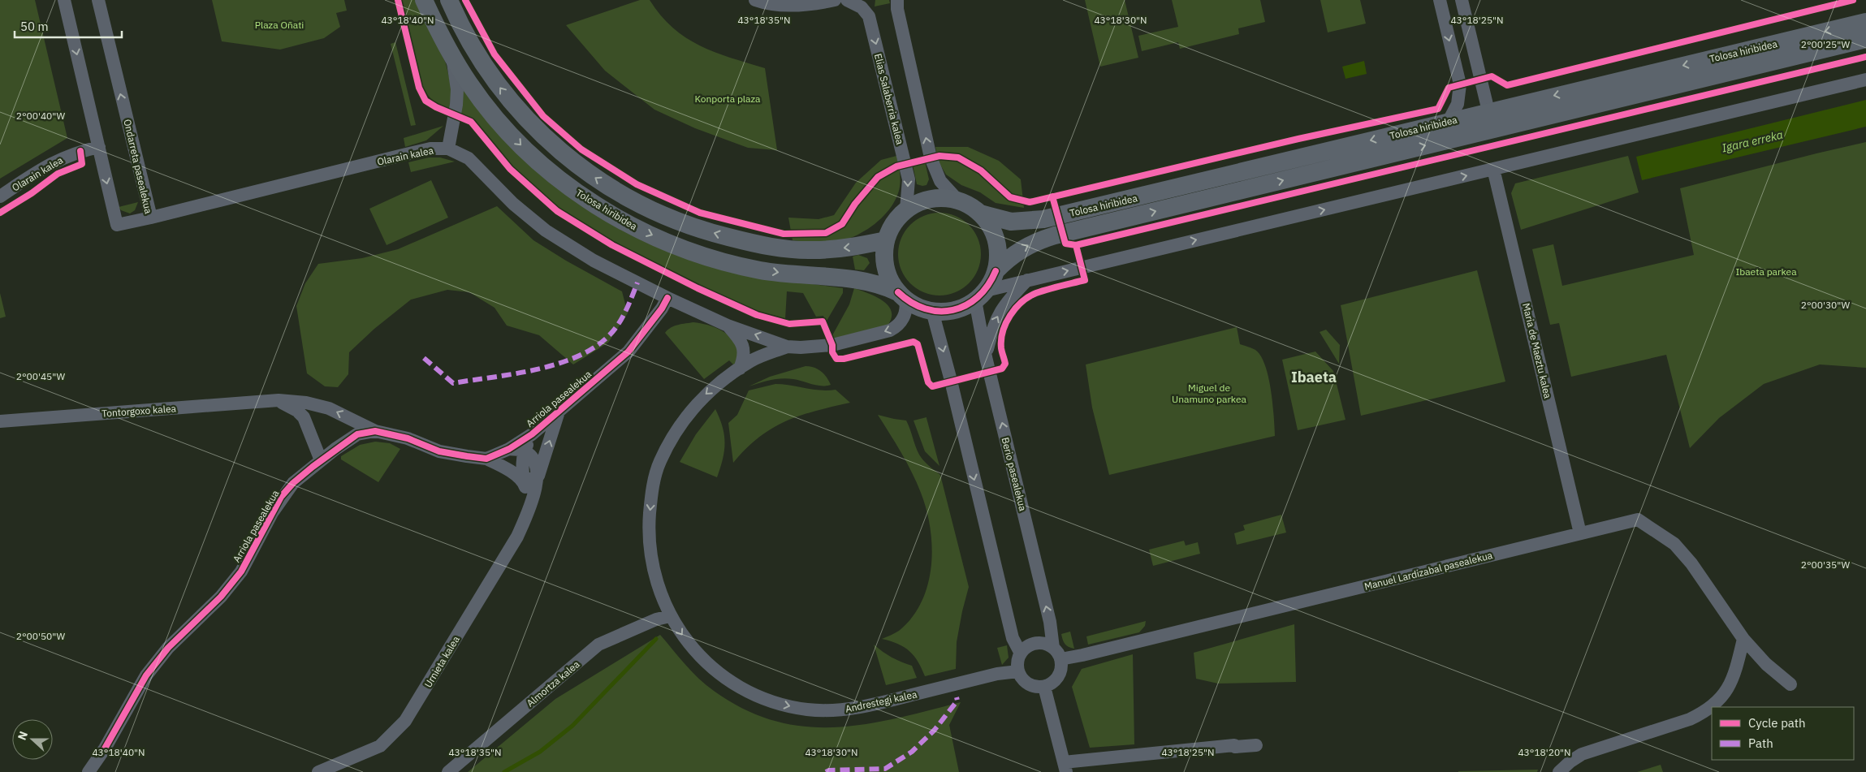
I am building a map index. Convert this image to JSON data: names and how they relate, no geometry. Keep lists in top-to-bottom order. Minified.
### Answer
{"streets":{"main road":["Tolosa hiribidea"],"street":["Elias Salaberria kalea","Olarain kalea","Ondarreta pasealekua","Maria de Maeztu kalea","Arriola pasealekua","Tontorgoxo kalea","Berio pasealekua","Manuel Lardizabal pasealekua","Urnieta kalea","Almortza kalea","Andrestegi kalea"]},"crossings":[["Tolosa hiribidea","Elias Salaberria kalea"],["Tolosa hiribidea","Berio pasealekua"],["Elias Salaberria kalea","Berio pasealekua"],["Olarain kalea","Ondarreta pasealekua"],["Olarain kalea","Arriola pasealekua"],["Olarain kalea","Andrestegi kalea"],["Maria de Maeztu kalea","Manuel Lardizabal pasealekua"],["Arriola pasealekua","Tontorgoxo kalea"],["Arriola pasealekua","Urnieta kalea"],["Berio pasealekua","Manuel Lardizabal pasealekua"],["Berio pasealekua","Andrestegi kalea"],["Manuel Lardizabal pasealekua","Andrestegi kalea"],["Almortza kalea","Andrestegi kalea"]],"districts":["Ibaeta"],"water":["Igara erreka"],"parks":["Plaza Oñati","Konporta plaza","Ibaeta parkea","Miguel de Unamuno parkea"],"legend":["Cycle path","Path"],"scale_bar":"50 m","north":"left","coordinates":["43°18'40\"N","43°18'35\"N","43°18'25\"N","43°18'30\"N","2°00'25\"W","2°00'40\"W","2°00'30\"W","2°00'45\"W","2°00'35\"W","2°00'50\"W","43°18'20\"N"]}
